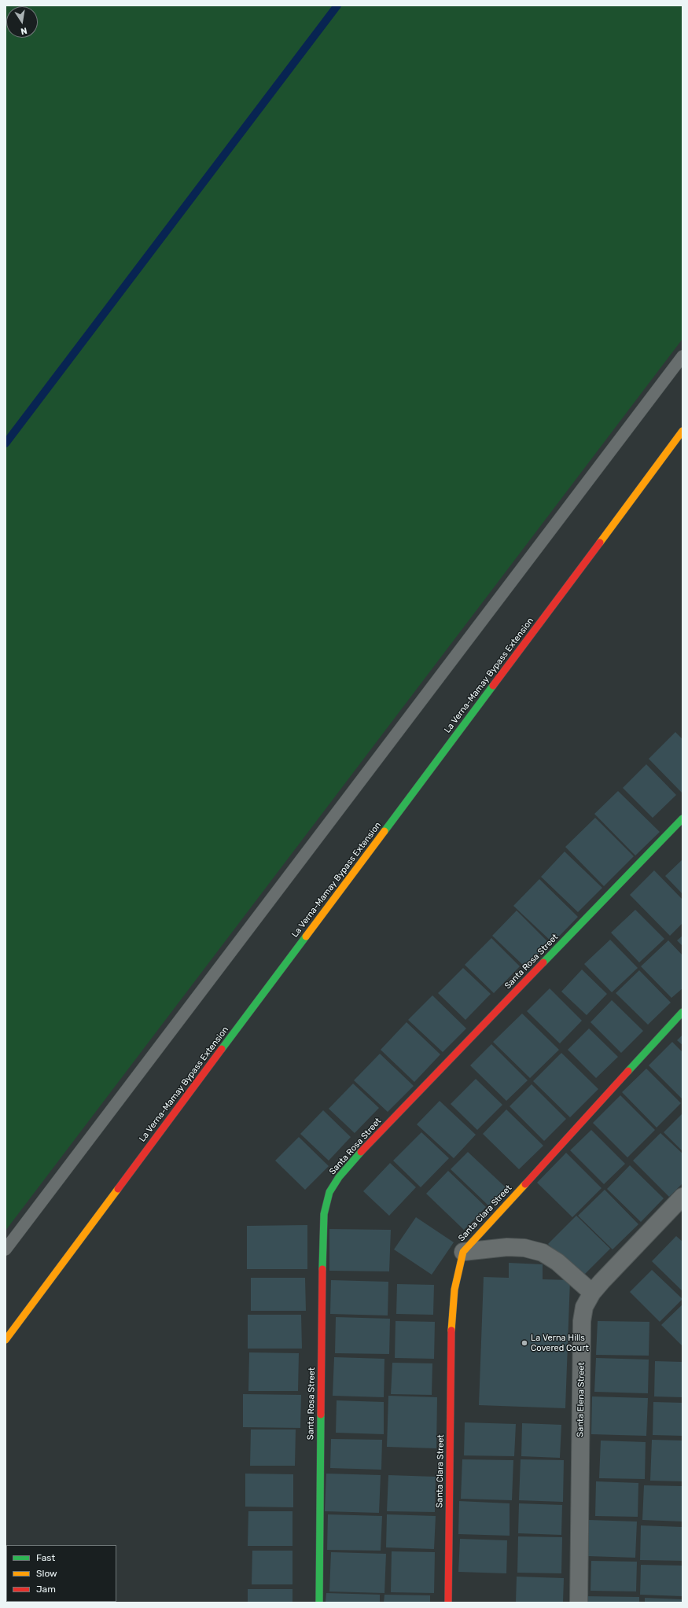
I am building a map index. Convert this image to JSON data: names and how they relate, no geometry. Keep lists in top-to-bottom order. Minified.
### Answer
{"streets":{"street":["La Verna-Mamay Bypass Extension","Santa Rosa Street","Santa Clara Street","Santa Elena Street"]},"places":["La Verna Hills Covered Court"],"legend":["Fast","Slow","Jam"],"north":"bottom"}
